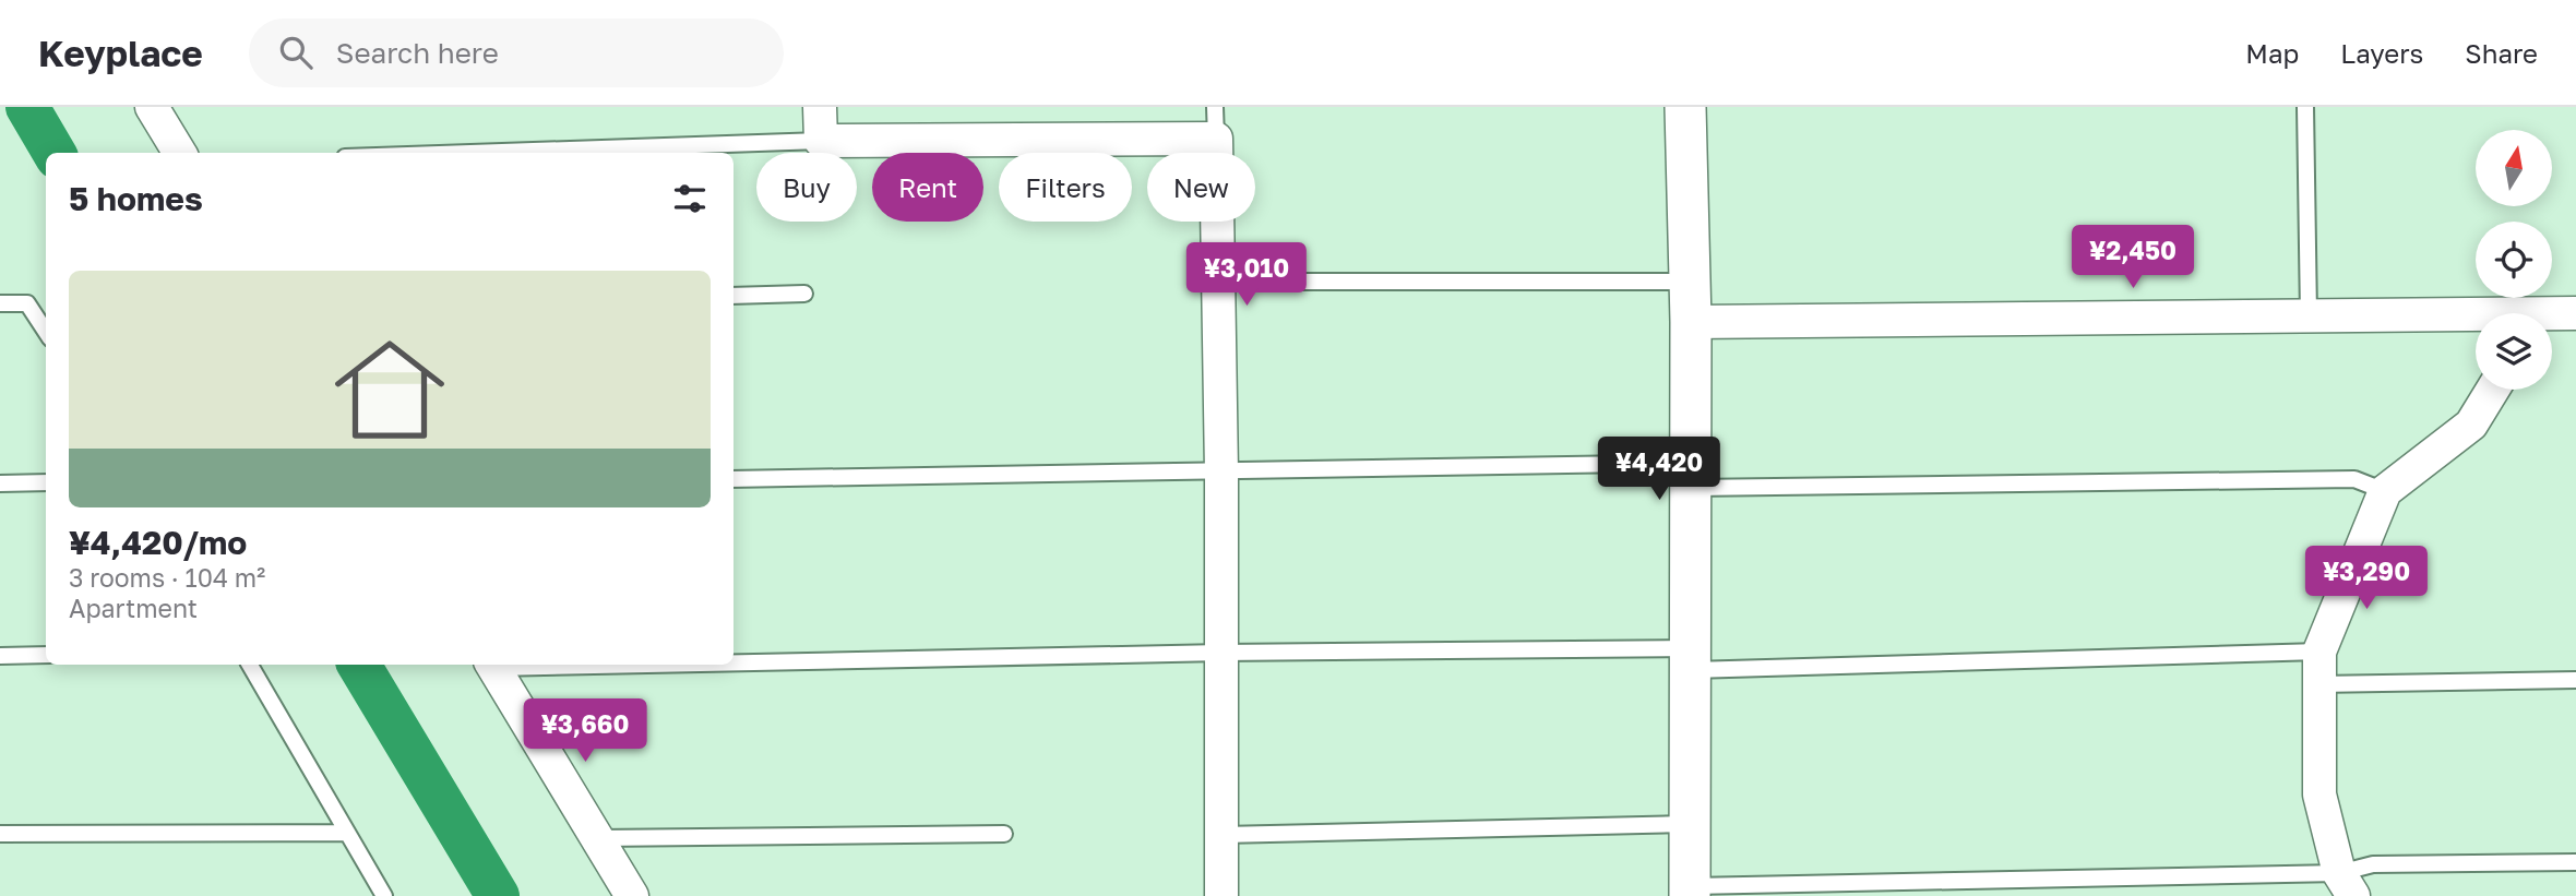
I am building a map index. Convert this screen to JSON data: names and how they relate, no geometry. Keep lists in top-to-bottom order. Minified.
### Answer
{"north":"top","page":{"header":"Keyplace","search":"Search here","nav":["Map","Layers","Share"],"chip":["Buy","Rent","Filters","New"],"heading":"5 homes","price":["¥2,450","¥3,010","¥4,420","¥3,290","¥3,660"],"list":[{"name":"¥4,420/mo","note":"3 rooms · 104 m² · Apartment"}]}}
